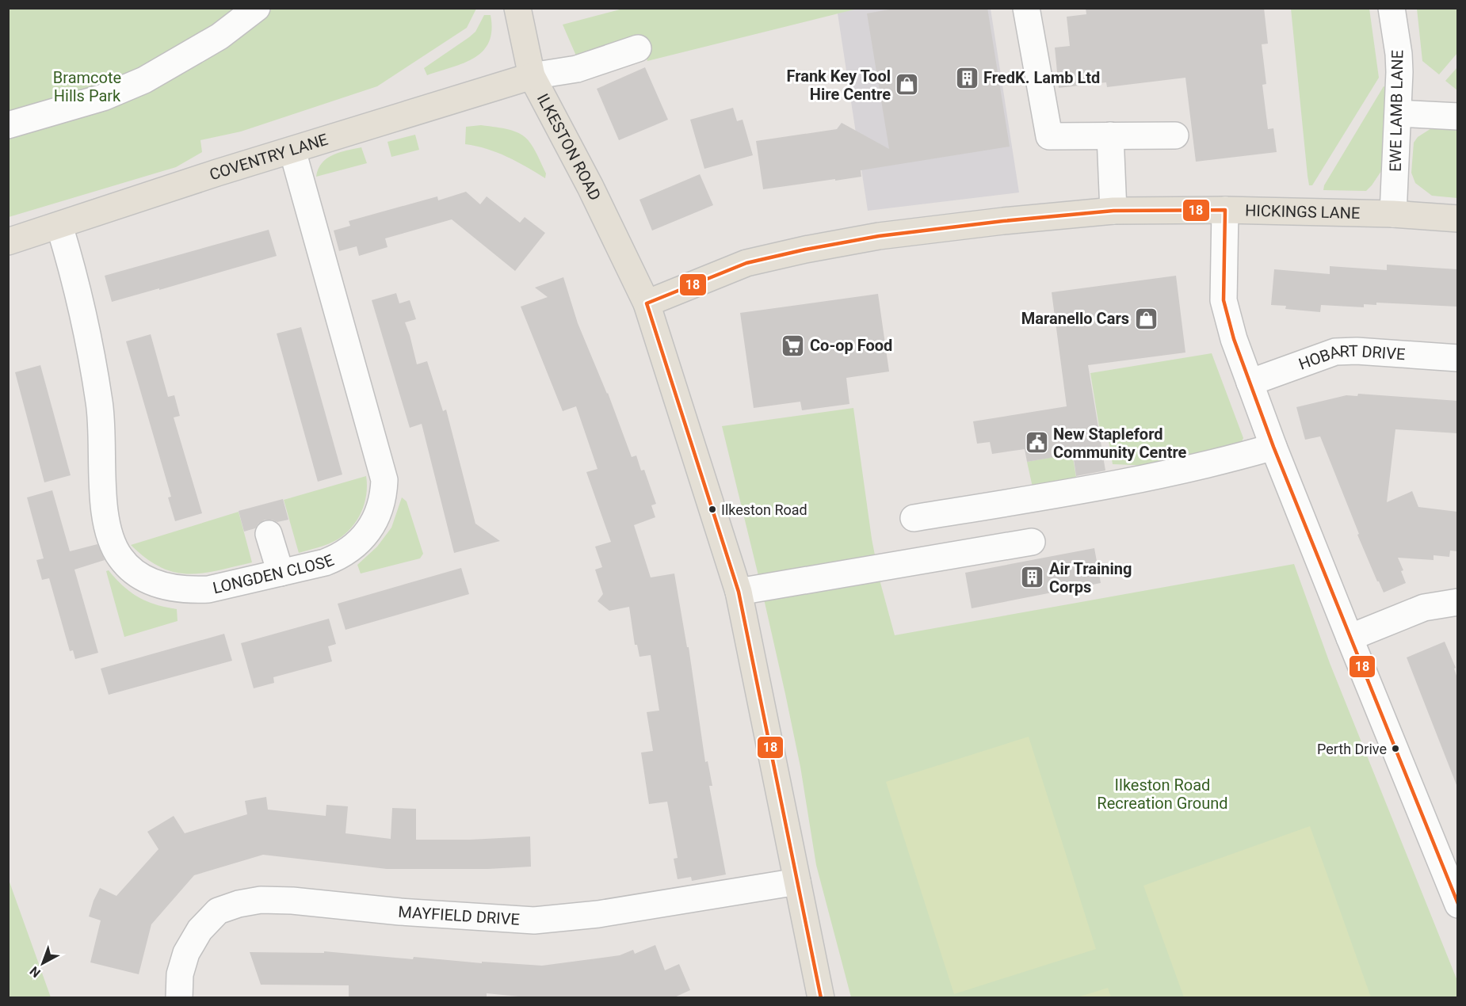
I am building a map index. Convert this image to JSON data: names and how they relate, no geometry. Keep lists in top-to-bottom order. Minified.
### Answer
{"streets":{"main road":["ILKESTON ROAD","COVENTRY LANE","HICKINGS LANE"],"street":["EWE LAMB LANE","HOBART DRIVE","LONGDEN CLOSE","MAYFIELD DRIVE"]},"crossings":[["EWE LAMB LANE","HICKINGS LANE"],["ILKESTON ROAD","COVENTRY LANE"],["ILKESTON ROAD","HICKINGS LANE"],["ILKESTON ROAD","MAYFIELD DRIVE"],["COVENTRY LANE","LONGDEN CLOSE"]],"parks":["Bramcote Hills Park","Ilkeston Road Recreation Ground"],"places":{"building":["FredK. Lamb Ltd","Air Training Corps"],"shop":["Frank Key Tool Hire Centre","Maranello Cars"],"supermarket":["Co-op Food"],"public building":["New Stapleford Community Centre"],"other":["Ilkeston Road","Perth Drive"]},"lines":["transit line 18"],"north":"bottom left"}
